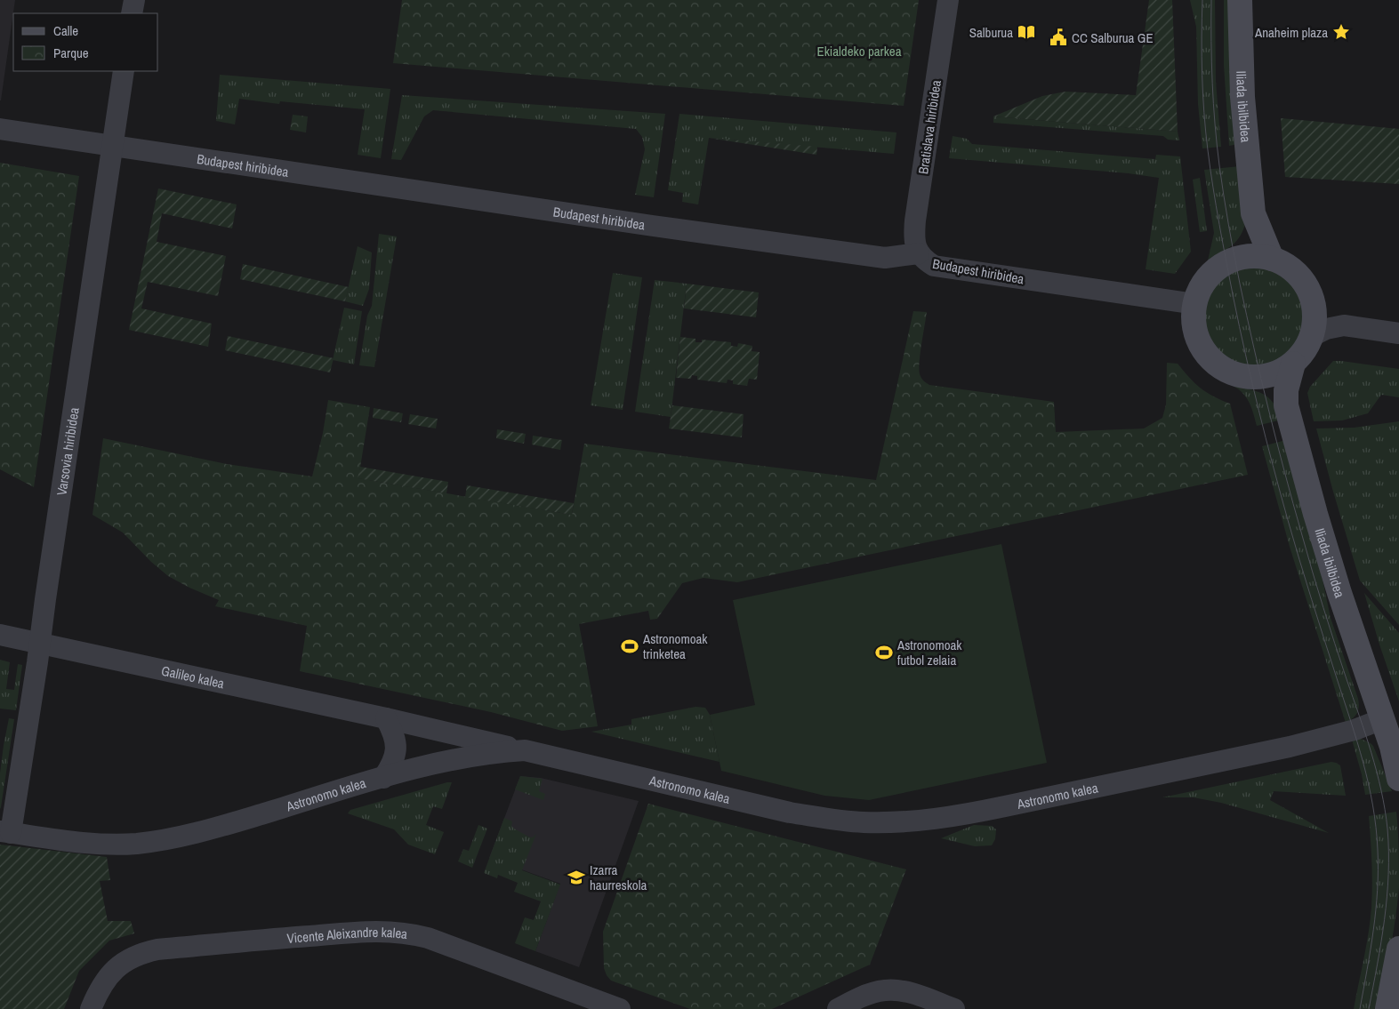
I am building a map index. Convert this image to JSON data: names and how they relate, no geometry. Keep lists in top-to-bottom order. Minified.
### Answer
{"streets":{"main road":["Iliada ibilbidea"],"street":["Bratislava hiribidea","Budapest hiribidea","Varsovia hiribidea","Galileo kalea","Astronomo kalea","Vicente Aleixandre kalea"]},"crossings":[["Iliada ibilbidea","Budapest hiribidea"],["Iliada ibilbidea","Astronomo kalea"],["Bratislava hiribidea","Budapest hiribidea"],["Budapest hiribidea","Varsovia hiribidea"],["Varsovia hiribidea","Galileo kalea"],["Varsovia hiribidea","Astronomo kalea"],["Galileo kalea","Astronomo kalea"]],"parks":["Ekialdeko parkea"],"places":{"library":["Salburua"],"place":["Anaheim plaza"],"public building":["CC Salburua GE"],"sports":["Astronomoak trinketea","Astronomoak futbol zelaia"],"school or university":["Izarra haurreskola"]},"legend":["Calle","Parque"]}
